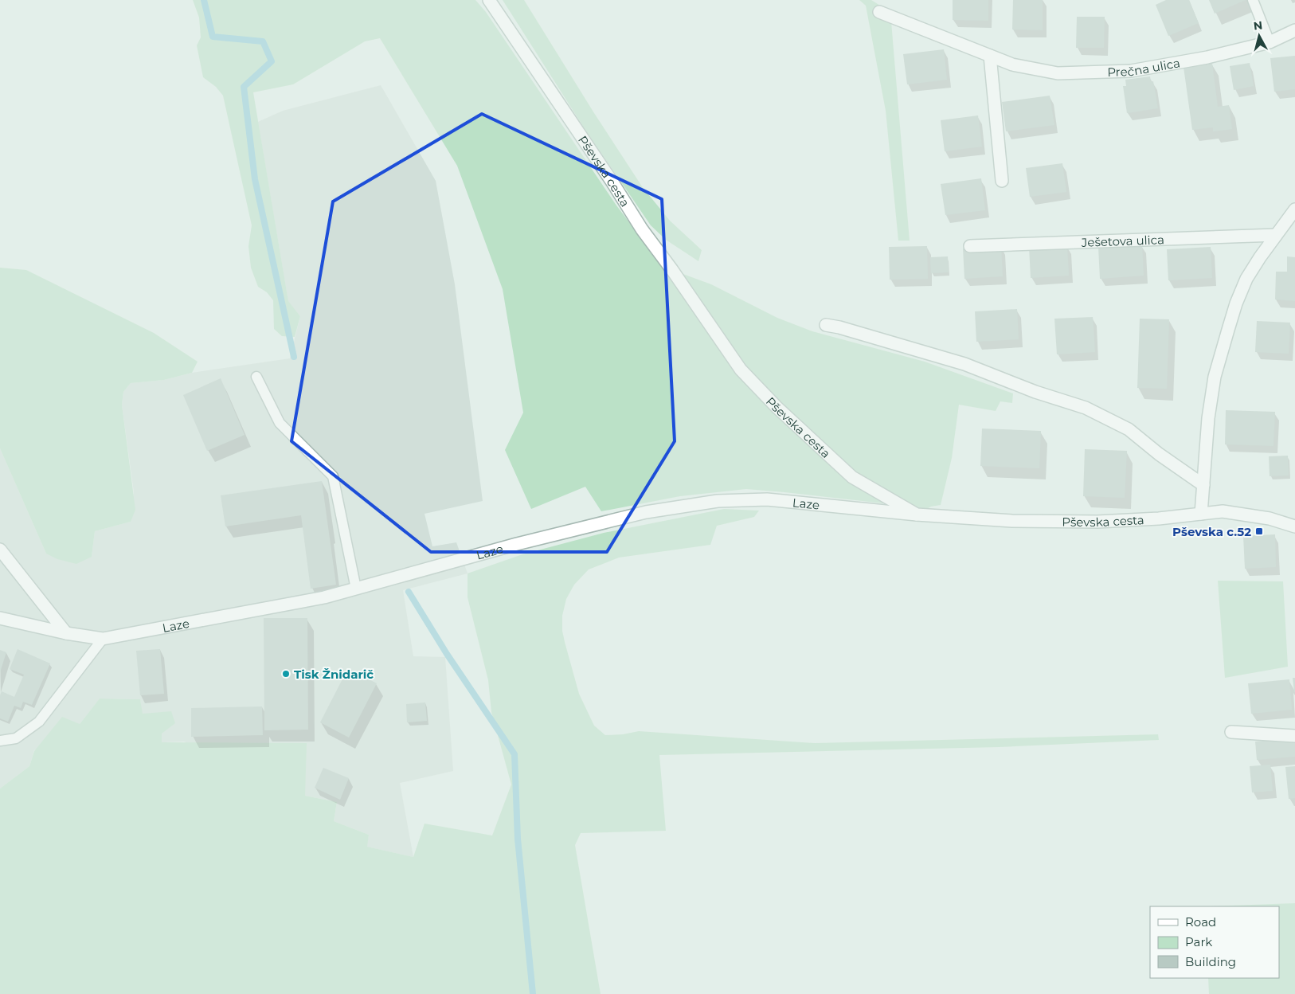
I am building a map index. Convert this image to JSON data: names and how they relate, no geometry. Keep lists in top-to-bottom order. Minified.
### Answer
{"streets":{"street":["Prečna ulica","Pševska cesta","Ješetova ulica","Laze"]},"crossings":[["Pševska cesta","Laze"]],"places":{"transit":["Pševska c.52"],"other":["Tisk Žnidarič"]},"legend":["Road","Park","Building"],"north":"top"}
